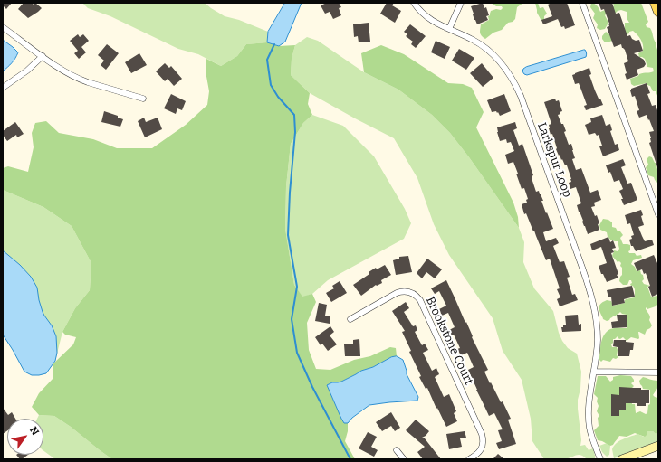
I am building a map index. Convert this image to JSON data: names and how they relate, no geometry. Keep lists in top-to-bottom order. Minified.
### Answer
{"streets":{"street":["Larkspur Loop","Brookstone Court"]},"north":"top right"}
